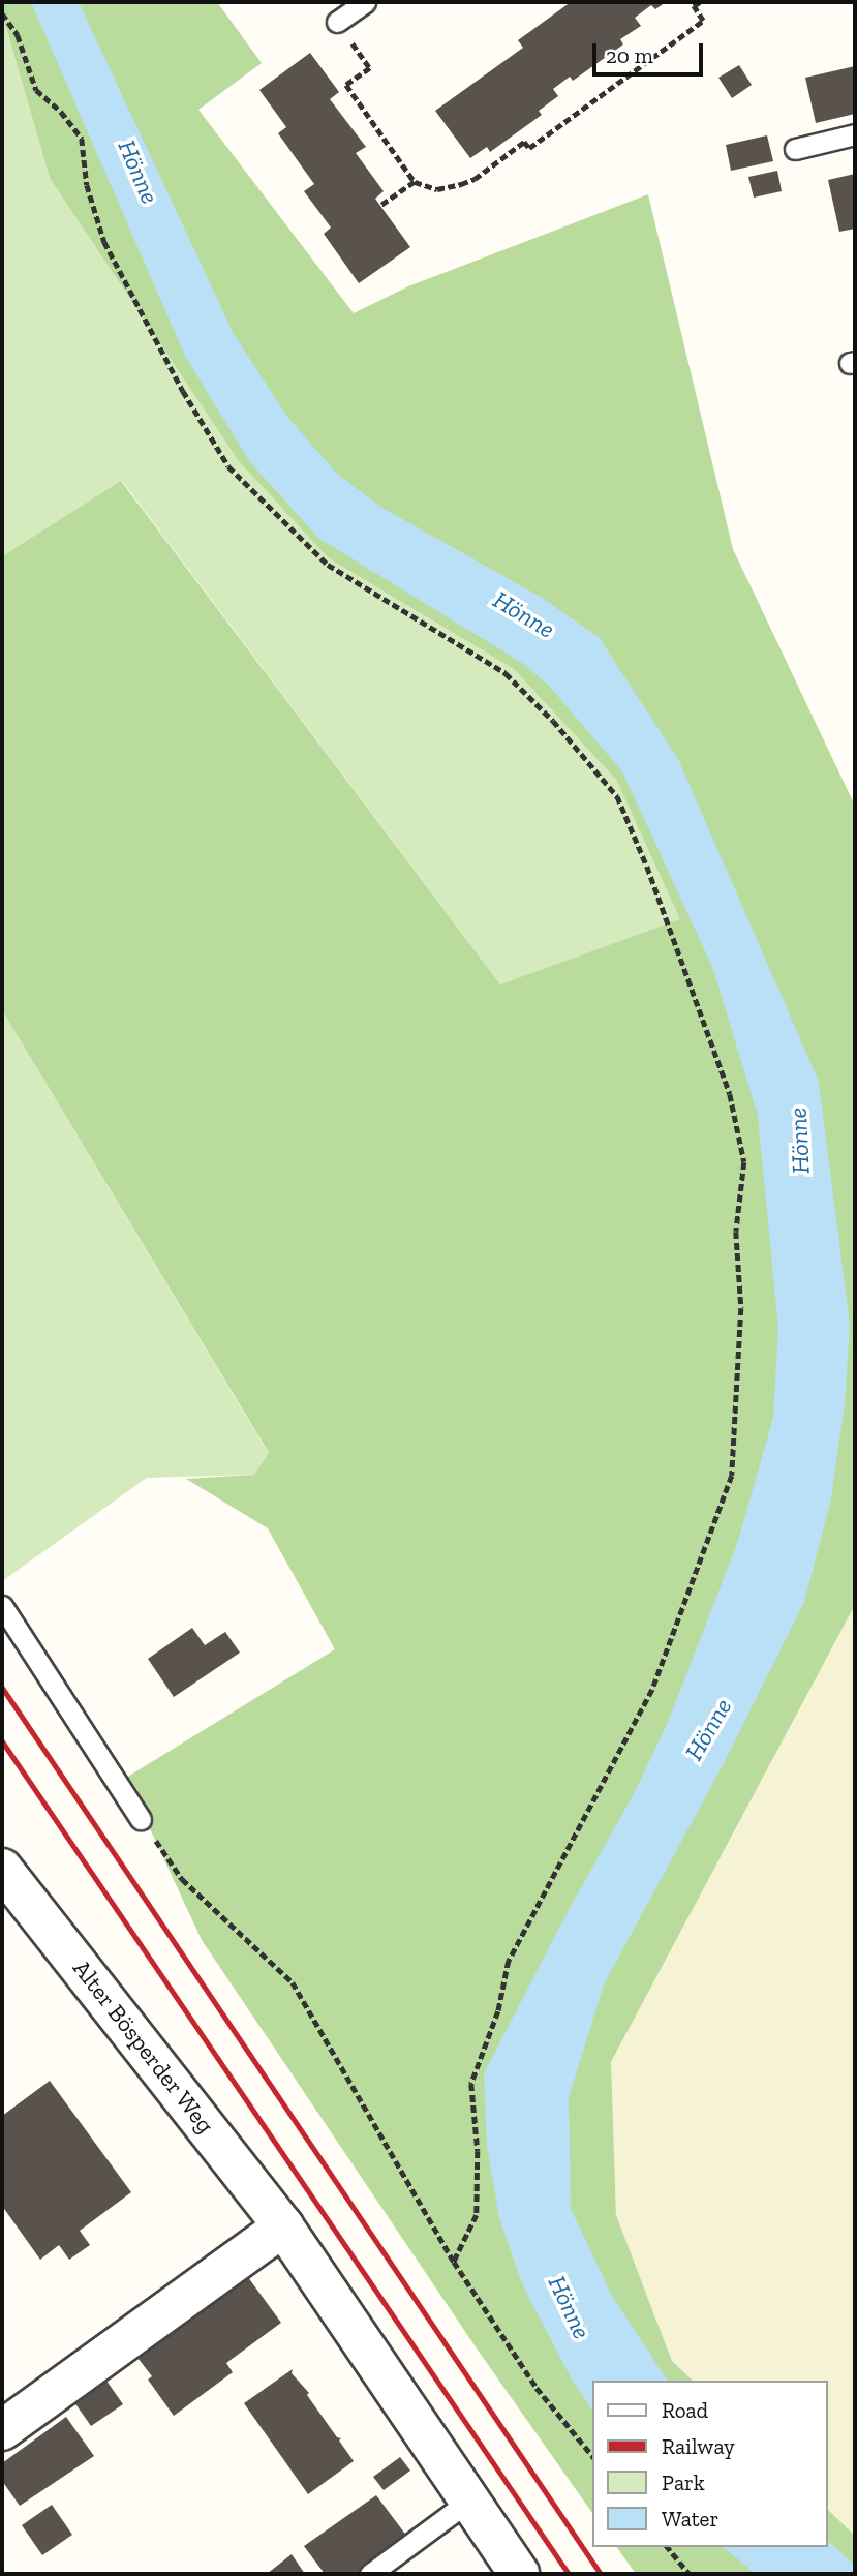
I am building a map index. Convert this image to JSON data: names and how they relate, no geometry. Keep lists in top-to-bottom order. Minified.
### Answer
{"streets":{"street":["Alter Bösperder Weg"]},"water":["Hönne"],"legend":["Road","Railway","Park","Water"],"scale_bar":"20 m"}
